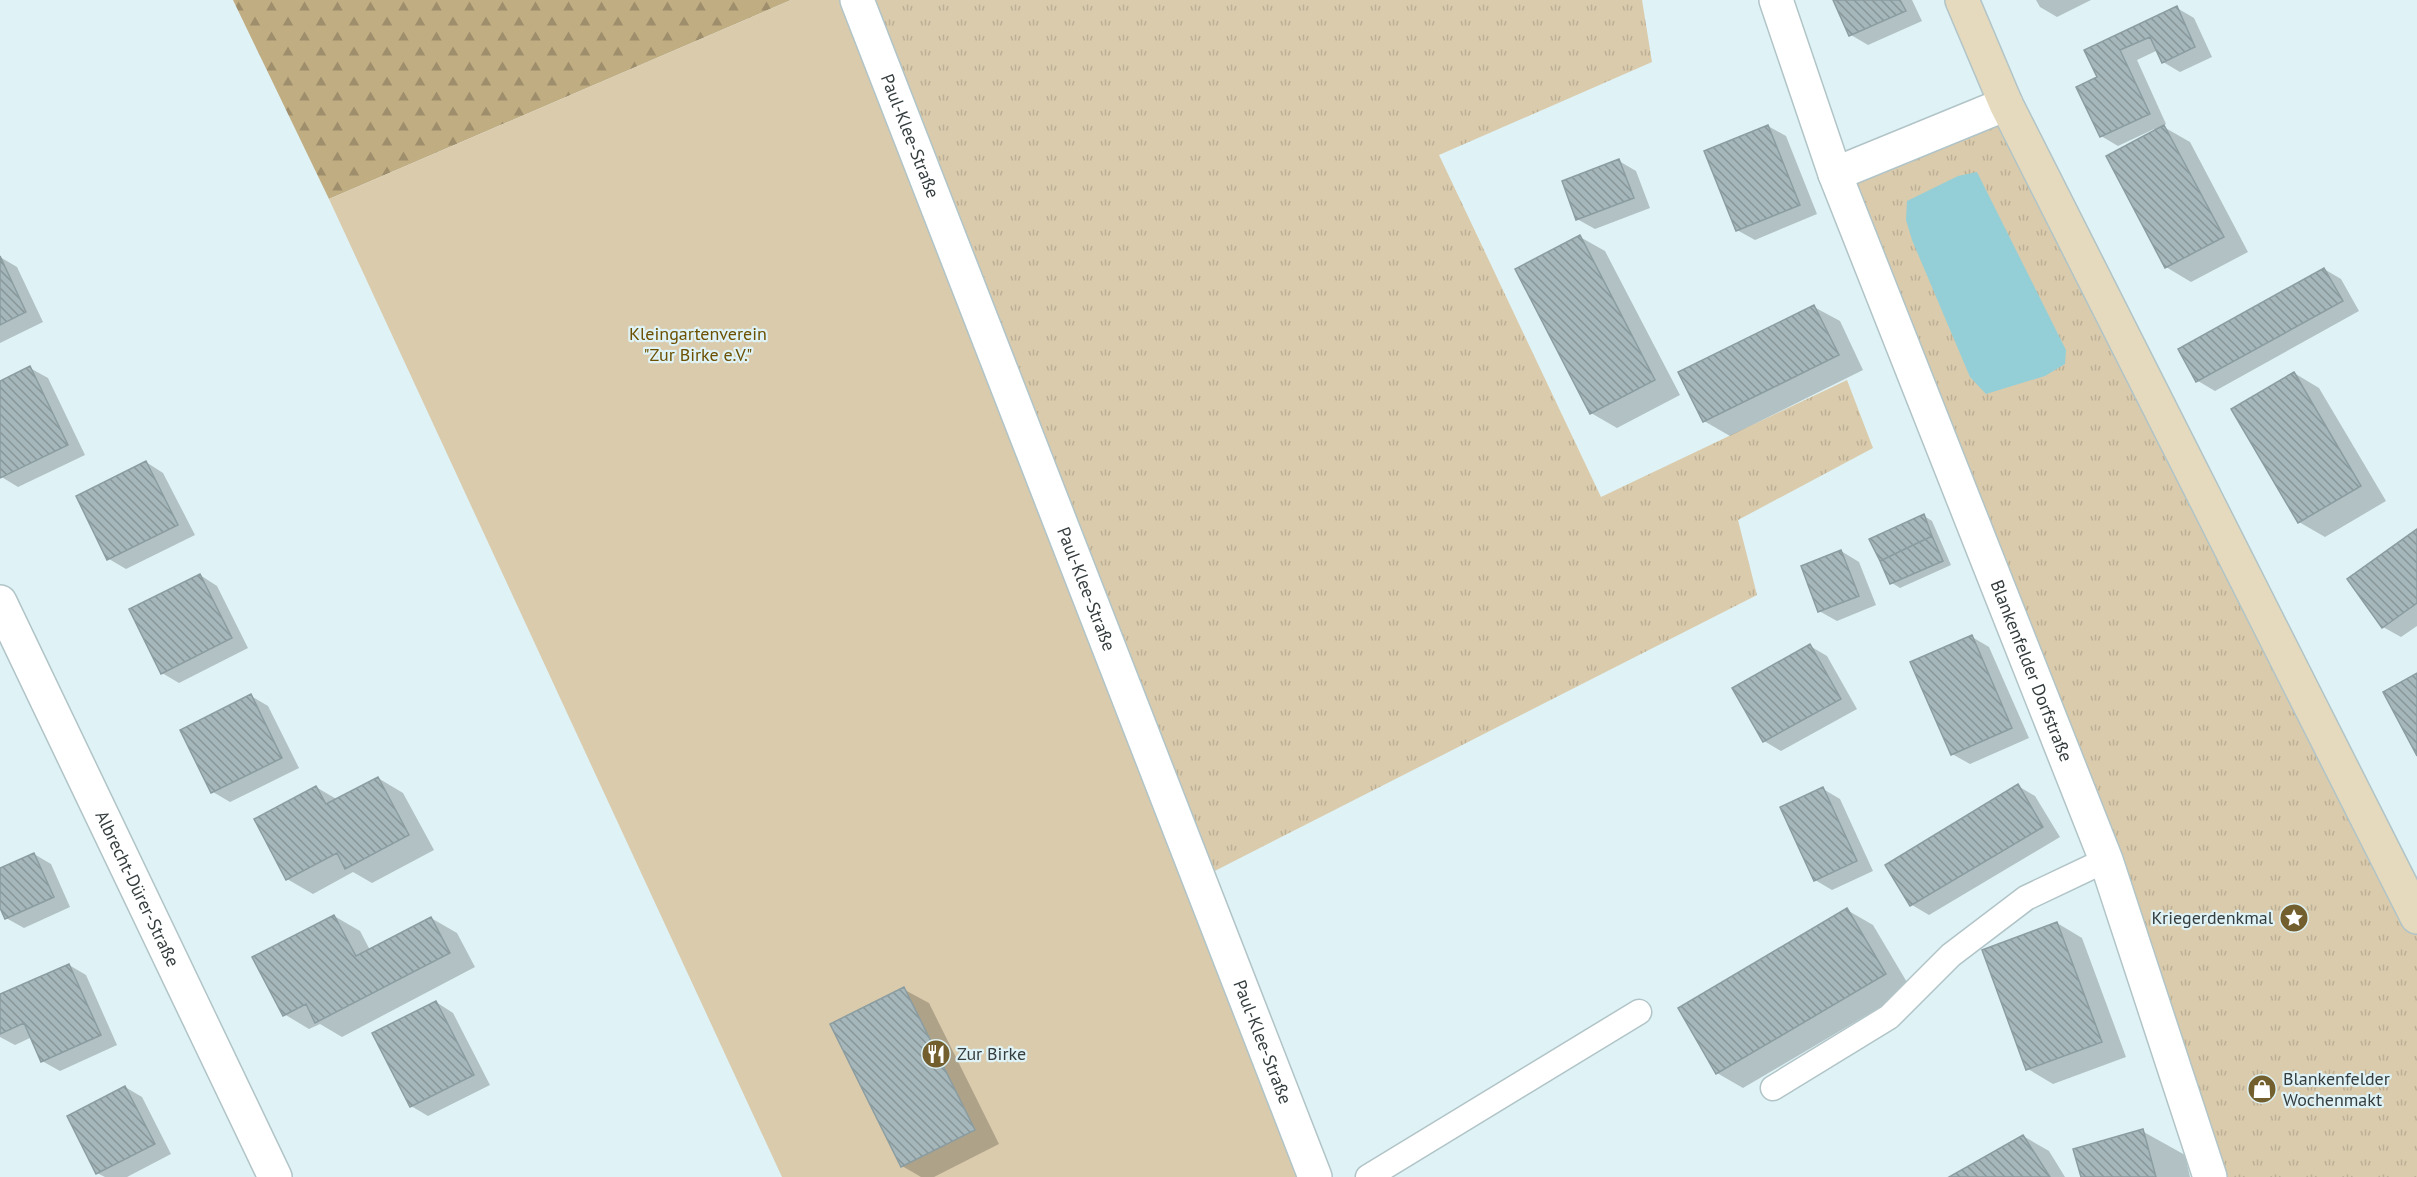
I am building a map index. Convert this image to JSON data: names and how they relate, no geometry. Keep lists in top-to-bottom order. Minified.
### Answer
{"streets":{"street":["Paul-Klee-Straße","Blankenfelder Dorfstraße","Albrecht-Dürer-Straße"]},"parks":["Kleingartenverein \"Zur Birke e.V.\""],"places":{"place":["Kriegerdenkmal"],"restaurant":["Zur Birke"],"shop":["Blankenfelder Wochenmakt"]}}
